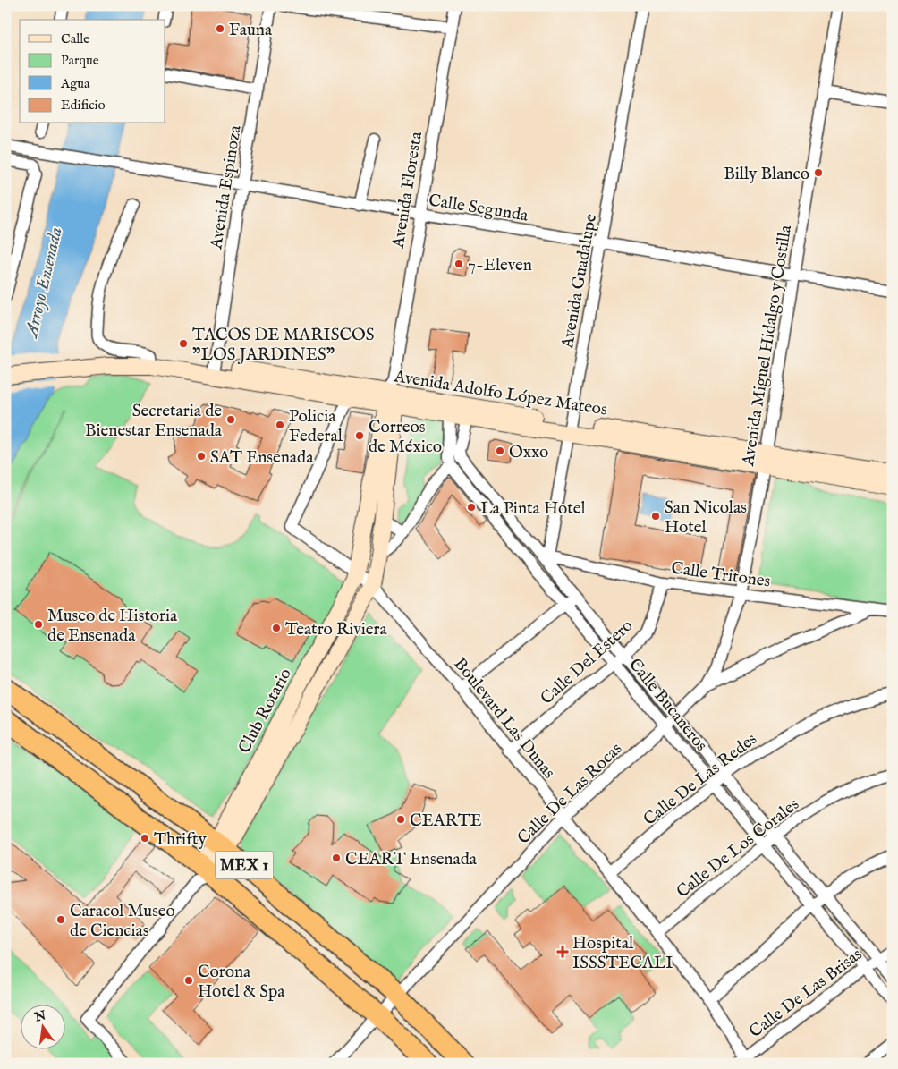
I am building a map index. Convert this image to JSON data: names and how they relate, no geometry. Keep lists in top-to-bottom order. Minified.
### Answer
{"streets":{"highway":["MEX 1"],"main road":["Avenida Floresta","Avenida Adolfo López Mateos","Club Rotario"],"street":["Avenida Espinoza","Calle Segunda","Avenida Guadalupe","Avenida Miguel Hidalgo y Costilla","Calle Tritones","Calle Del Estero","Calle Bucaneros","Boulevard Las Dunas","Calle De Las Redes","Calle De Las Rocas","Calle De Los Corales","Calle De Las Brisas"]},"crossings":[["Avenida Espinoza","Calle Segunda"],["Avenida Espinoza","Avenida Adolfo López Mateos"],["Avenida Floresta","Calle Segunda"],["Avenida Floresta","Avenida Adolfo López Mateos"],["Avenida Floresta","Club Rotario"],["Avenida Floresta","Boulevard Las Dunas"],["Calle Segunda","Avenida Guadalupe"],["Calle Segunda","Avenida Miguel Hidalgo y Costilla"],["Avenida Guadalupe","Avenida Adolfo López Mateos"],["Avenida Guadalupe","Calle Tritones"],["Avenida Guadalupe","Calle Bucaneros"],["Avenida Miguel Hidalgo y Costilla","Avenida Adolfo López Mateos"],["Avenida Miguel Hidalgo y Costilla","Calle Tritones"],["Avenida Miguel Hidalgo y Costilla","Calle De Las Rocas"],["Avenida Adolfo López Mateos","Calle Bucaneros"],["Avenida Adolfo López Mateos","Boulevard Las Dunas"],["Calle Tritones","Calle Del Estero"],["Calle Tritones","Calle Bucaneros"],["Calle Tritones","Calle De Las Rocas"],["Calle Del Estero","Calle Bucaneros"],["Calle Del Estero","Boulevard Las Dunas"],["Calle Bucaneros","Calle De Las Redes"],["Calle Bucaneros","Calle De Las Rocas"],["Calle Bucaneros","Calle De Los Corales"],["Calle Bucaneros","Calle De Las Brisas"],["Club Rotario","Boulevard Las Dunas"],["Club Rotario","MEX 1"],["Boulevard Las Dunas","Calle De Las Redes"],["Boulevard Las Dunas","Calle De Las Rocas"],["Boulevard Las Dunas","Calle De Los Corales"],["Boulevard Las Dunas","Calle De Las Brisas"],["Calle De Las Rocas","MEX 1"]],"water":["Arroyo Ensenada"],"places":{"other":["Fauna","Billy Blanco","7-Eleven","TACOS DE MARISCOS \"LOS JARDINES\"","Secretaria de Bienestar Ensenada","Policia Federal","Correos de México","Oxxo","SAT Ensenada","La Pinta Hotel","San Nicolas Hotel","Museo de Historia de Ensenada","Teatro Riviera","CEARTE","Thrifty","CEART Ensenada","Caracol Museo de Ciencias","Corona Hotel & Spa"],"health":["Hospital ISSSTECALI"]},"legend":["Calle","Parque","Agua","Edificio"],"north":"top"}
